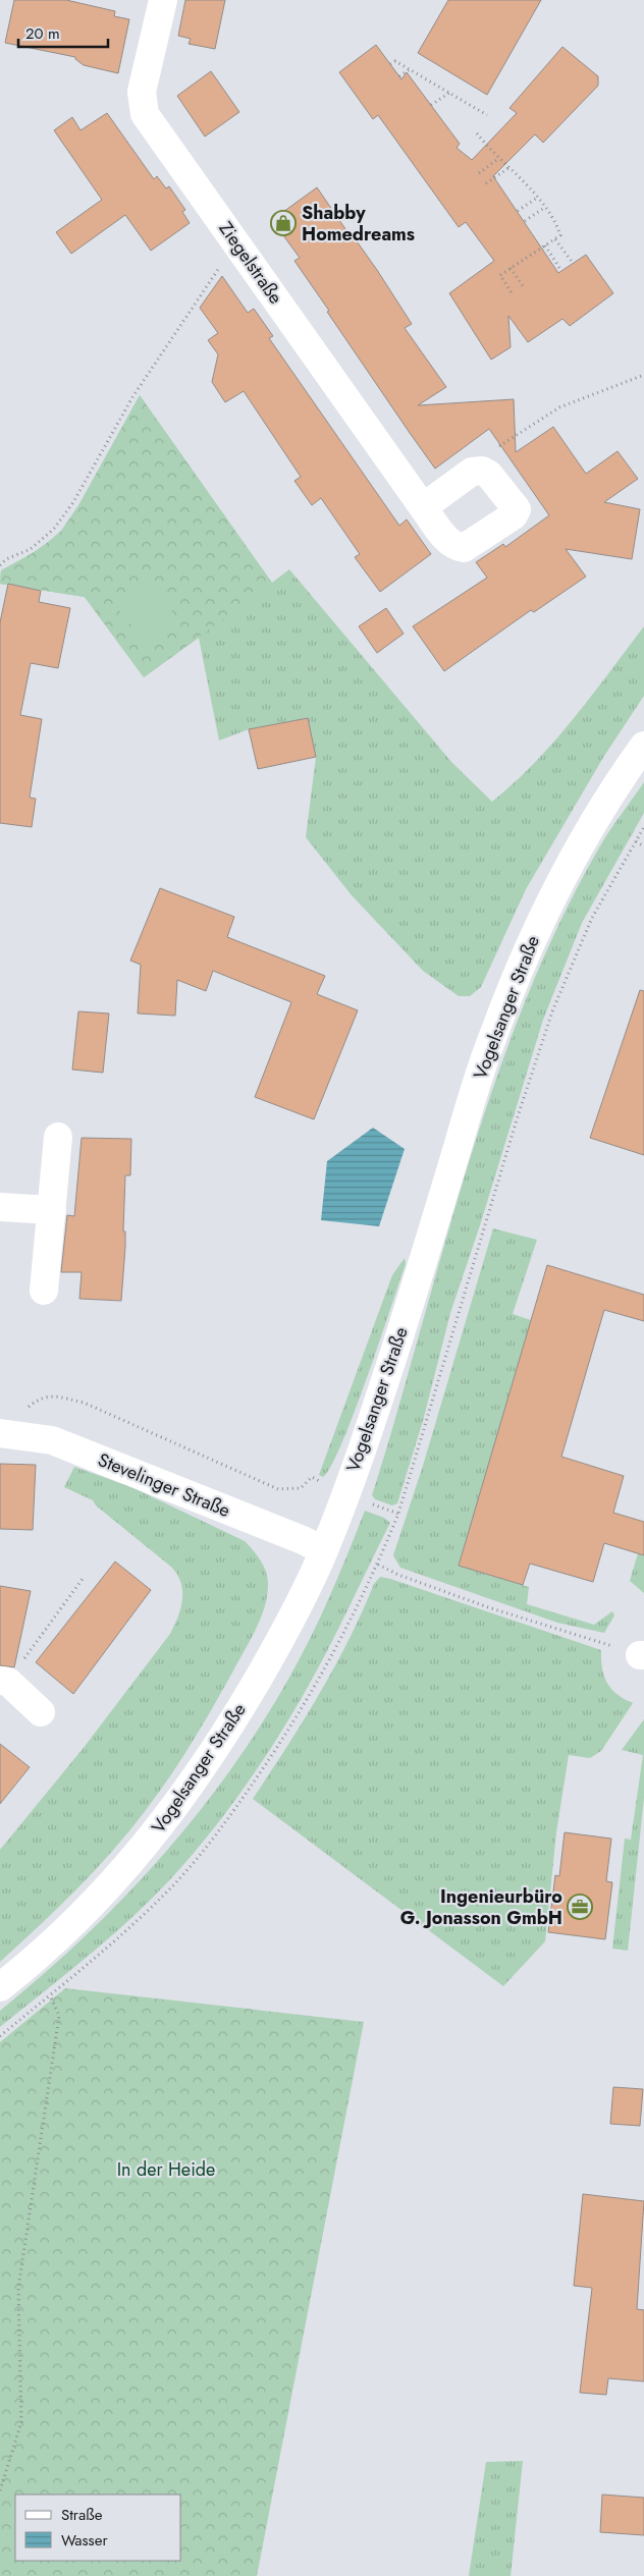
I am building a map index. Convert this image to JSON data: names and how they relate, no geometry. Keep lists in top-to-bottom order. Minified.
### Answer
{"streets":{"street":["Ziegelstraße","Vogelsanger Straße","Stevelinger Straße"]},"crossings":[["Vogelsanger Straße","Stevelinger Straße"]],"parks":["In der Heide"],"places":{"shop":["Shabby Homedreams"],"office":["Ingenieurbüro G. Jonasson GmbH"]},"legend":["Straße","Wasser"],"scale_bar":"20 m"}
